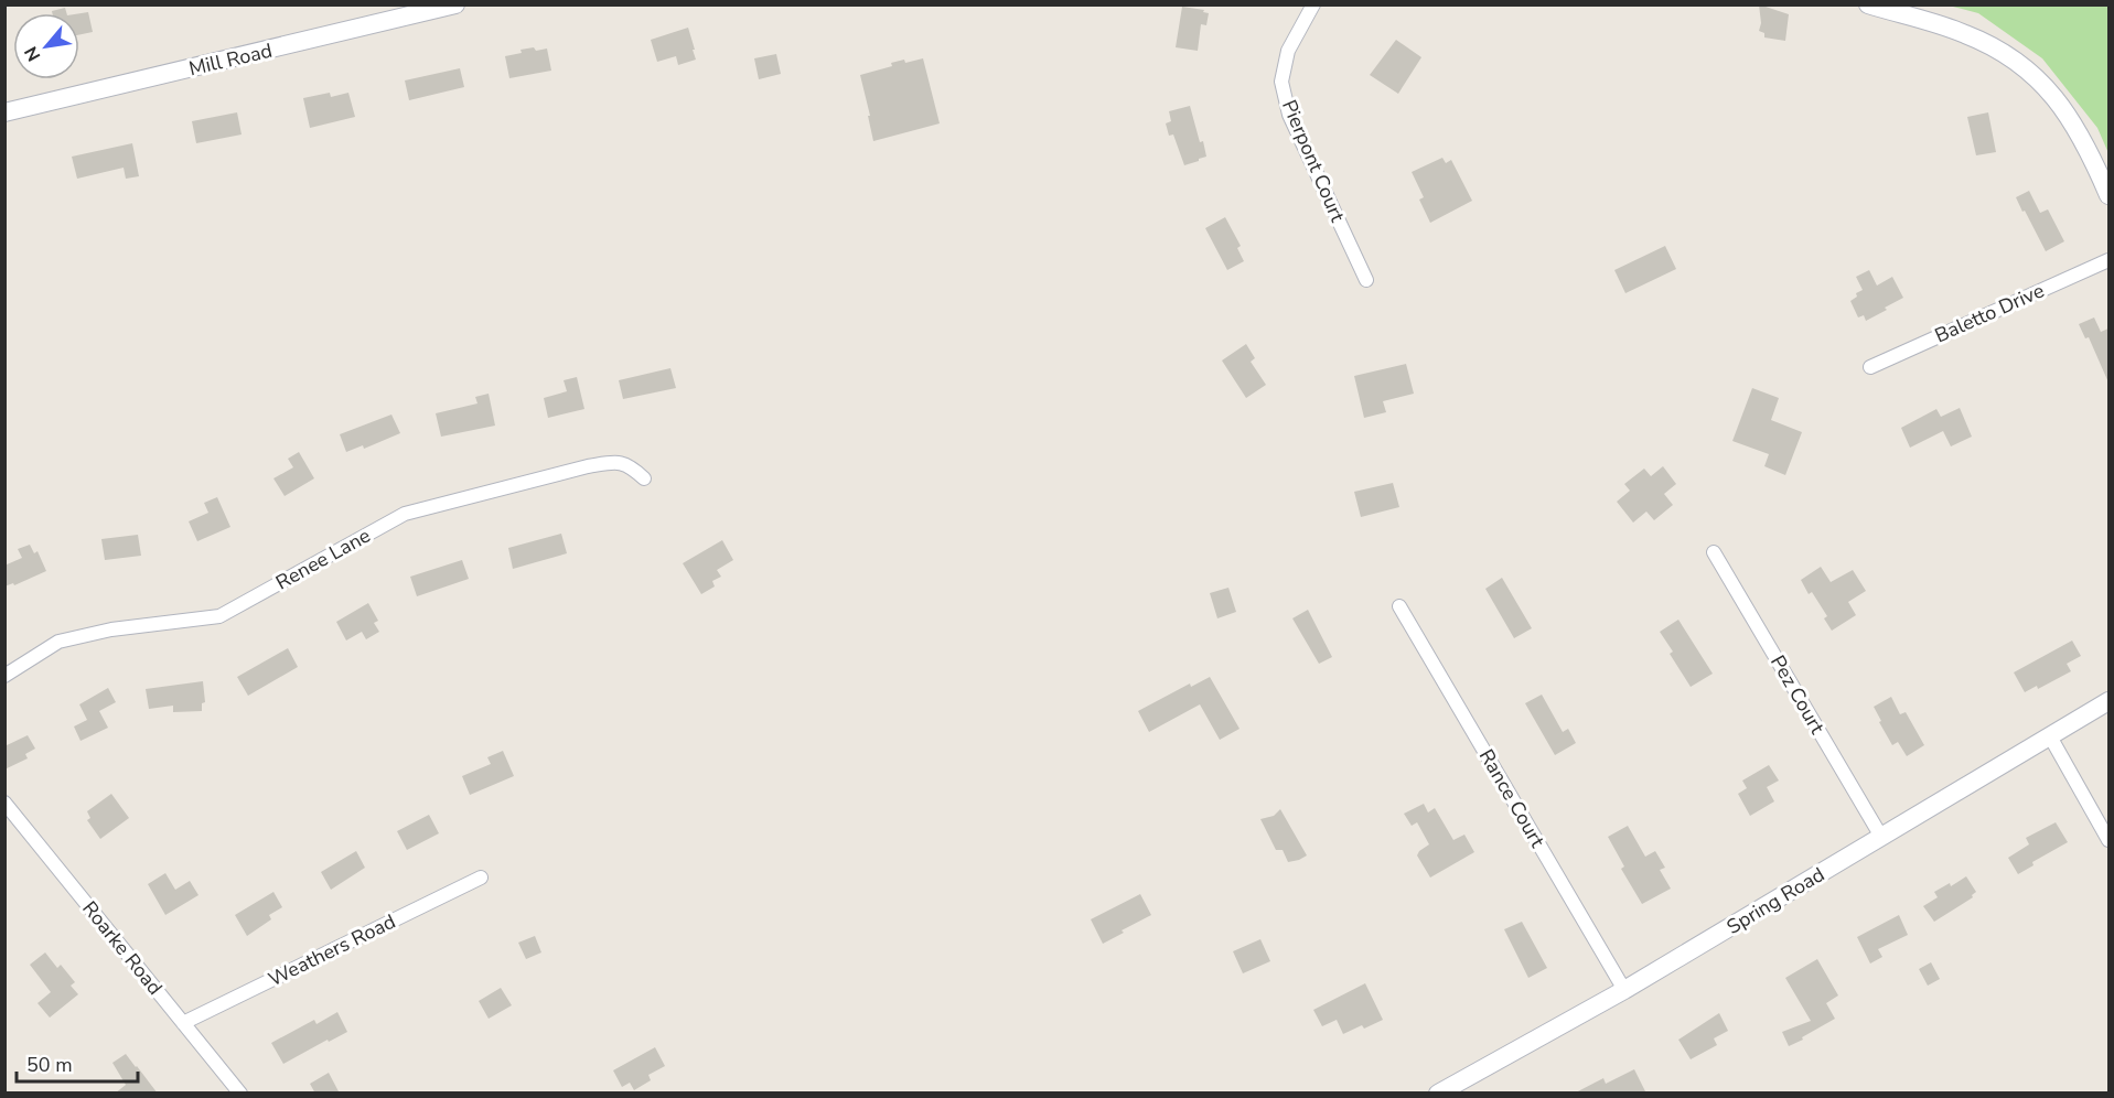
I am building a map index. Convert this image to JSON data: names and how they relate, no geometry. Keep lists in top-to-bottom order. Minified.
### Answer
{"streets":{"street":["Mill Road","Pierpont Court","Baletto Drive","Renee Lane","Pez Court","Rance Court","Spring Road","Roarke Road","Weathers Road"]},"crossings":[["Pez Court","Spring Road"],["Rance Court","Spring Road"],["Roarke Road","Weathers Road"]],"scale_bar":"50 m","north":"bottom left"}
